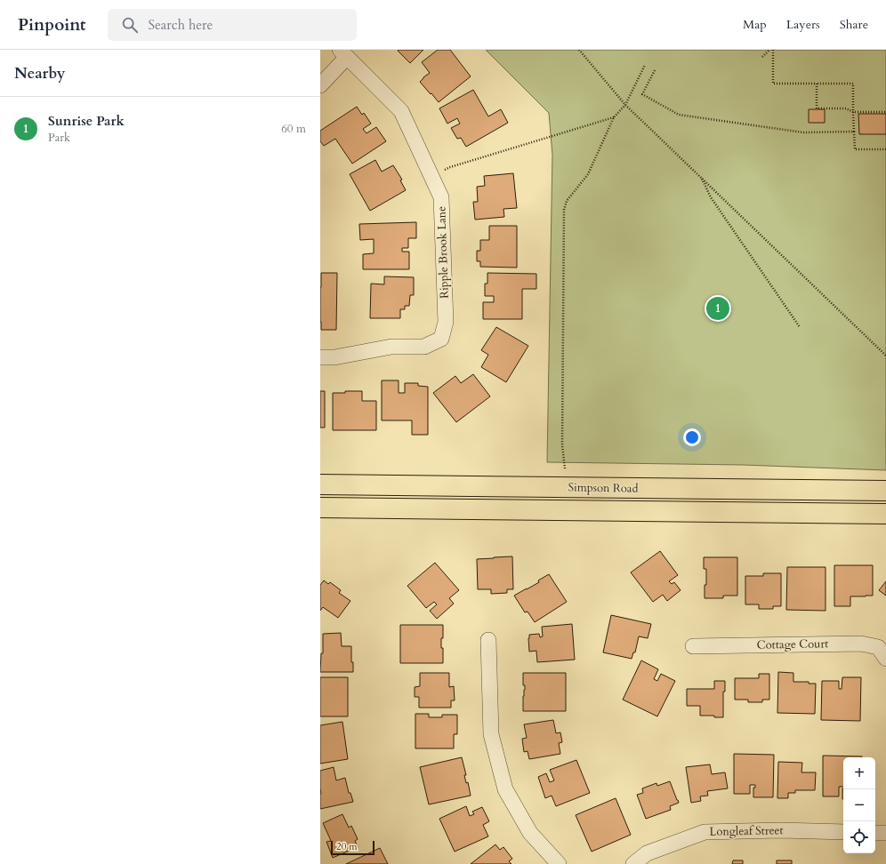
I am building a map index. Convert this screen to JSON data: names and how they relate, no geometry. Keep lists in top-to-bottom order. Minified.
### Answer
{"streets":{"main road":["Simpson Road"],"street":["Ripple Brook Lane","Cottage Court","Longleaf Street"]},"scale_bar":"20 m","page":{"header":"Pinpoint","search":"Search here","nav":["Map","Layers","Share"],"heading":"Nearby","list":[{"mark":"1","name":"Sunrise Park","note":"Park","value":"60 m"}],"pins":"1","map_buttons":["+","−"],"scale":"20 m"}}
